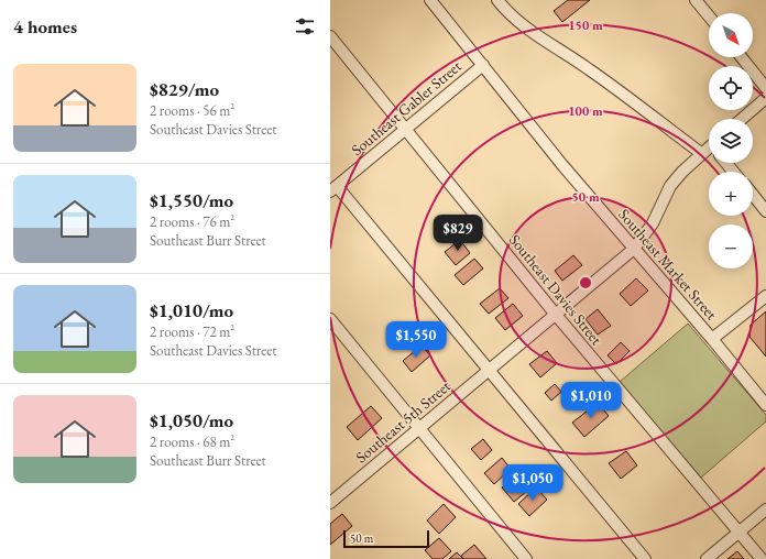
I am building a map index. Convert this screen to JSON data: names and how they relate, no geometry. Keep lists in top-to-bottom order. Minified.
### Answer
{"streets":{"street":["Southeast Gabler Street","Southeast Market Street","Southeast Davies Street","Southeast 5th Street"]},"crossings":[["Southeast Gabler Street","Southeast Market Street"],["Southeast Gabler Street","Southeast Davies Street"],["Southeast Market Street","Southeast 5th Street"],["Southeast Davies Street","Southeast 5th Street"]],"scale_bar":"50 m","north":"bottom right","page":{"heading":"4 homes","map_buttons":["+","−"],"list":[{"name":"$829/mo","note":"2 rooms · 56 m² · Southeast Davies Street"},{"name":"$1,550/mo","note":"2 rooms · 76 m² · Southeast Burr Street"},{"name":"$1,010/mo","note":"2 rooms · 72 m² · Southeast Davies Street"},{"name":"$1,050/mo","note":"2 rooms · 68 m² · Southeast Burr Street"}],"price":["$829","$1,550","$1,010","$1,050"],"scale":"50 m"},"rings":["150 m","100 m","50 m"]}
